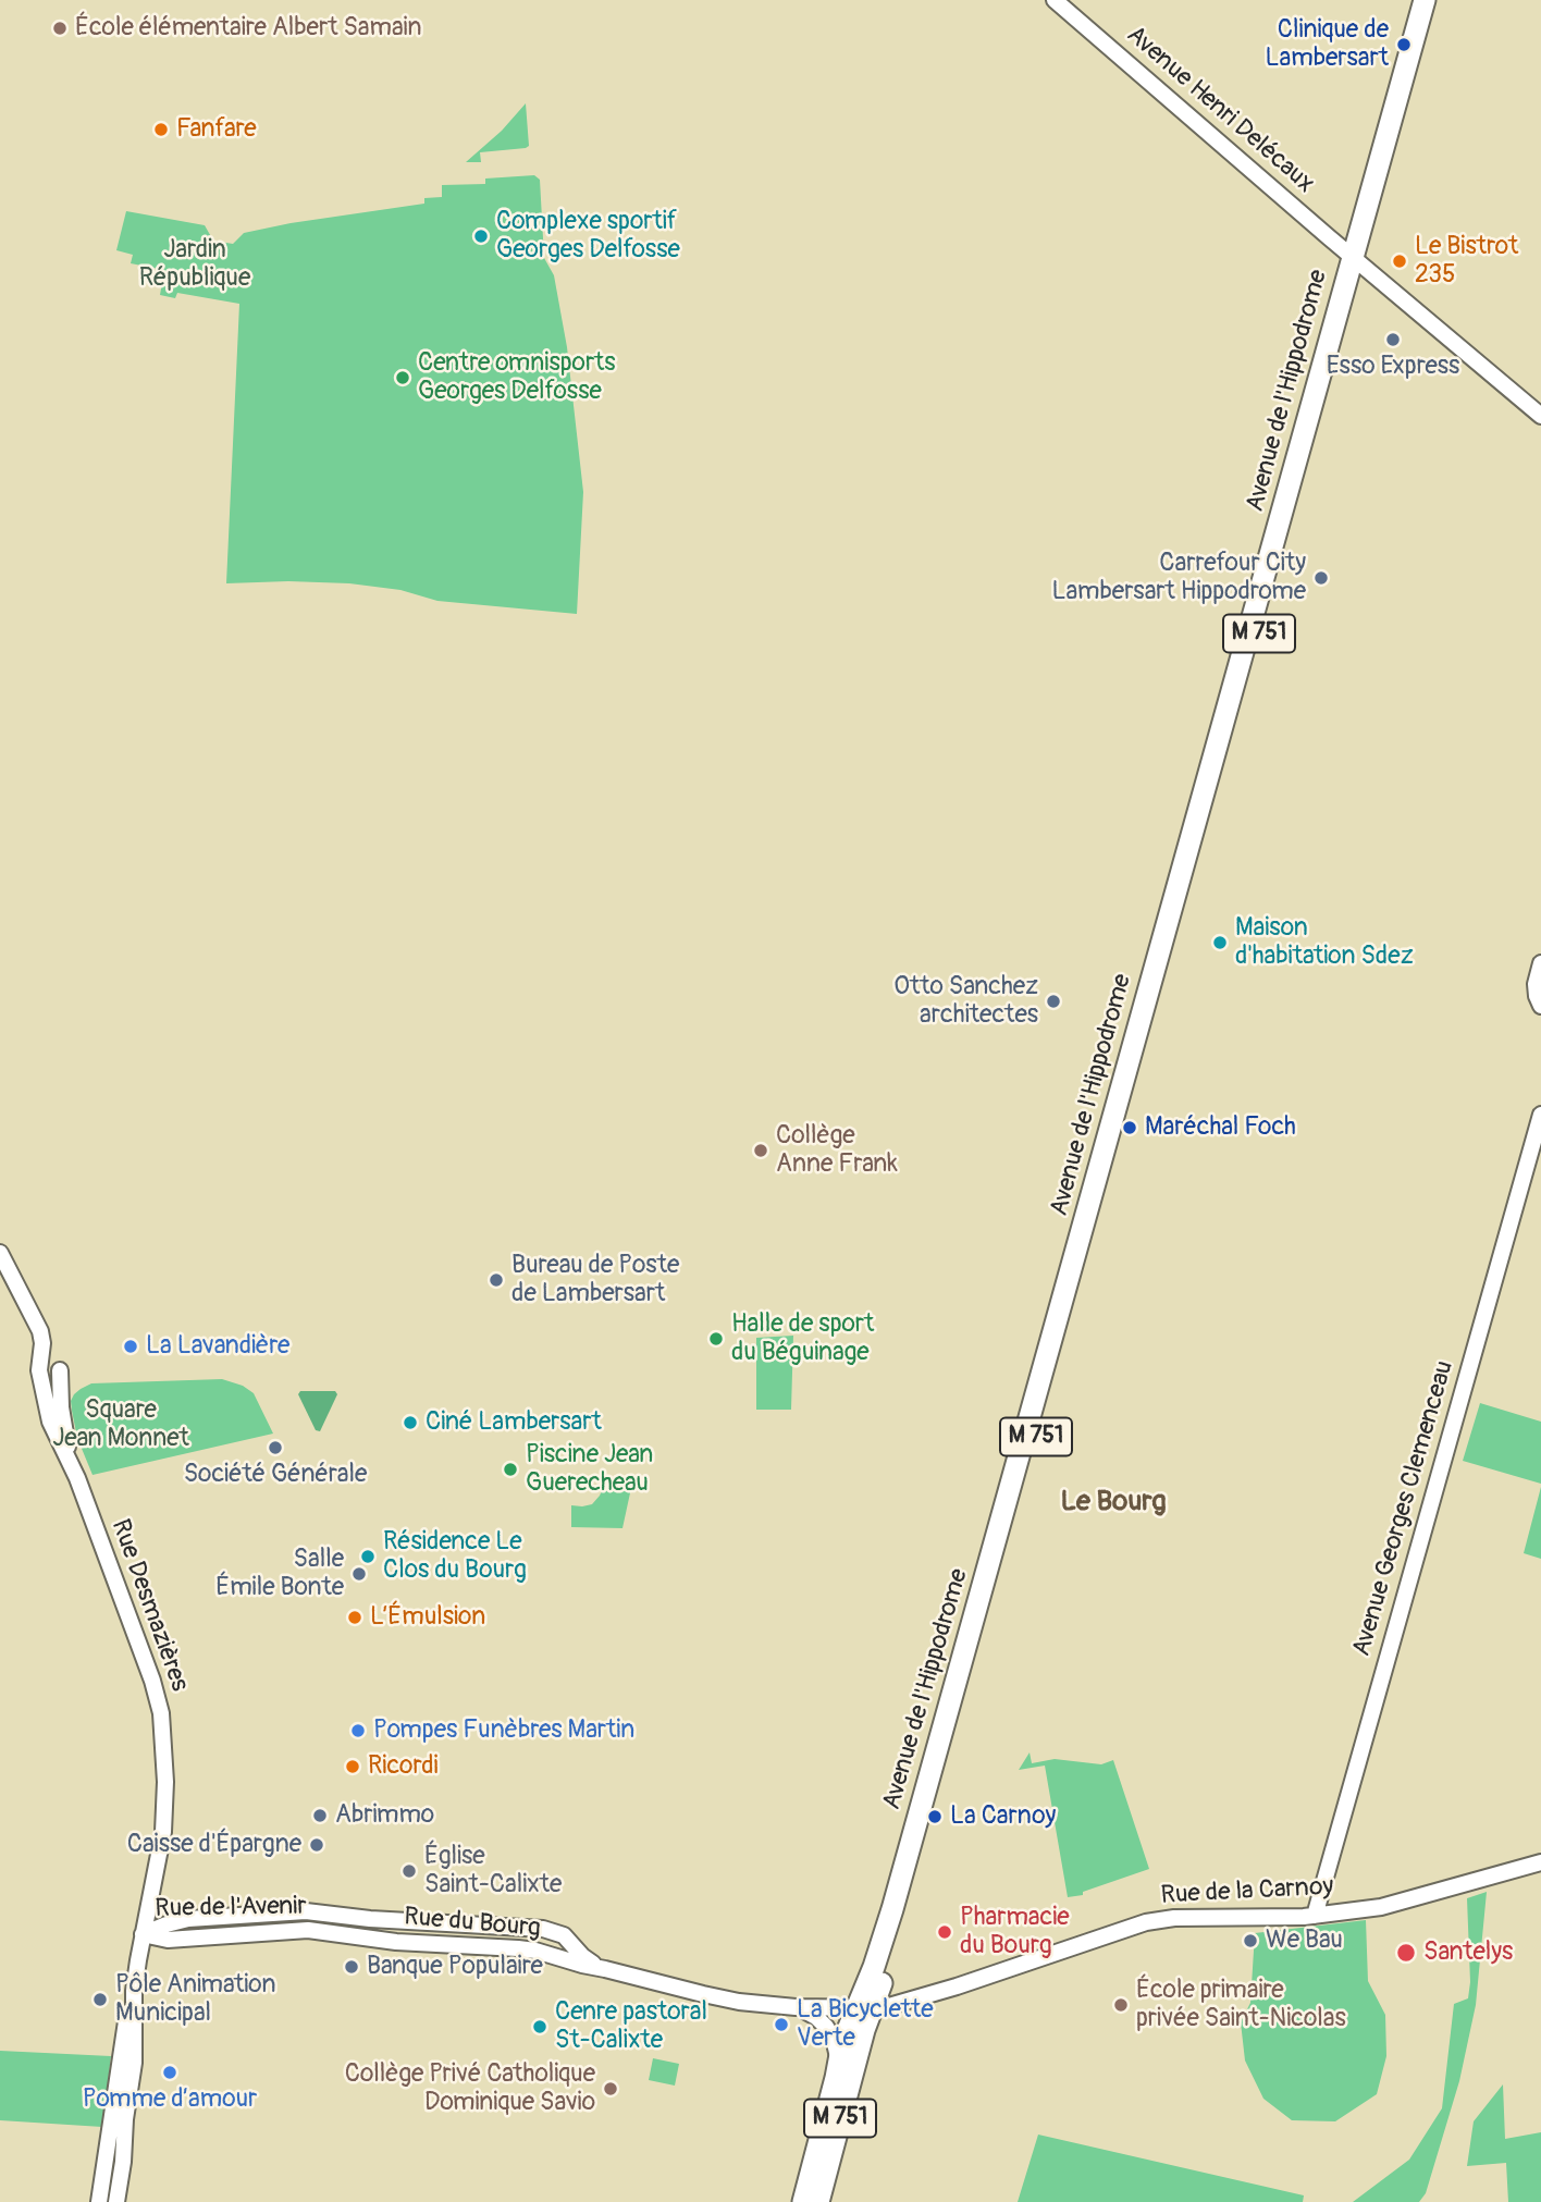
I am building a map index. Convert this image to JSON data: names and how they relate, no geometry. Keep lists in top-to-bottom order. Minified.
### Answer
{"streets":{"main road":["Avenue de l'Hippodrome","M 751"],"street":["Avenue Henri Delécaux","Avenue Georges Clemenceau","Rue Desmazières","Rue de la Carnoy","Rue de l'Avenir","Rue du Bourg"]},"crossings":[["Avenue Henri Delécaux","Avenue de l'Hippodrome"],["Avenue de l'Hippodrome","Rue de la Carnoy"],["Avenue de l'Hippodrome","Rue du Bourg"],["Avenue Georges Clemenceau","Rue de la Carnoy"],["Rue Desmazières","Rue de l'Avenir"],["Rue de la Carnoy","Rue du Bourg"],["Rue de l'Avenir","Rue du Bourg"]],"districts":["Le Bourg"],"parks":["Jardin République","Square Jean Monnet"],"places":["École élémentaire Albert Samain","Clinique de Lambersart","Fanfare","Complexe sportif Georges Delfosse","Le Bistrot 235","Esso Express","Centre omnisports Georges Delfosse","Carrefour City Lambersart Hippodrome","Maison d'habitation Sdez","Otto Sanchez architectes","Maréchal Foch","Collège Anne Frank","Bureau de Poste de Lambersart","Halle de sport du Béguinage","La Lavandière","Ciné Lambersart","Société Générale","Piscine Jean Guerecheau","Résidence Le Clos du Bourg","Salle Émile Bonte","L’Émulsion","Pompes Funèbres Martin","Ricordi","Abrimmo","La Carnoy","Caisse d'Épargne","Église Saint-Calixte","Pharmacie du Bourg","We Bau","Santelys","Banque Populaire","Pôle Animation Municipal","École primaire privée Saint-Nicolas","La Bicyclette Verte","Cenre pastoral St-Calixte","Pomme d’amour","Collège Privé Catholique Dominique Savio"]}
